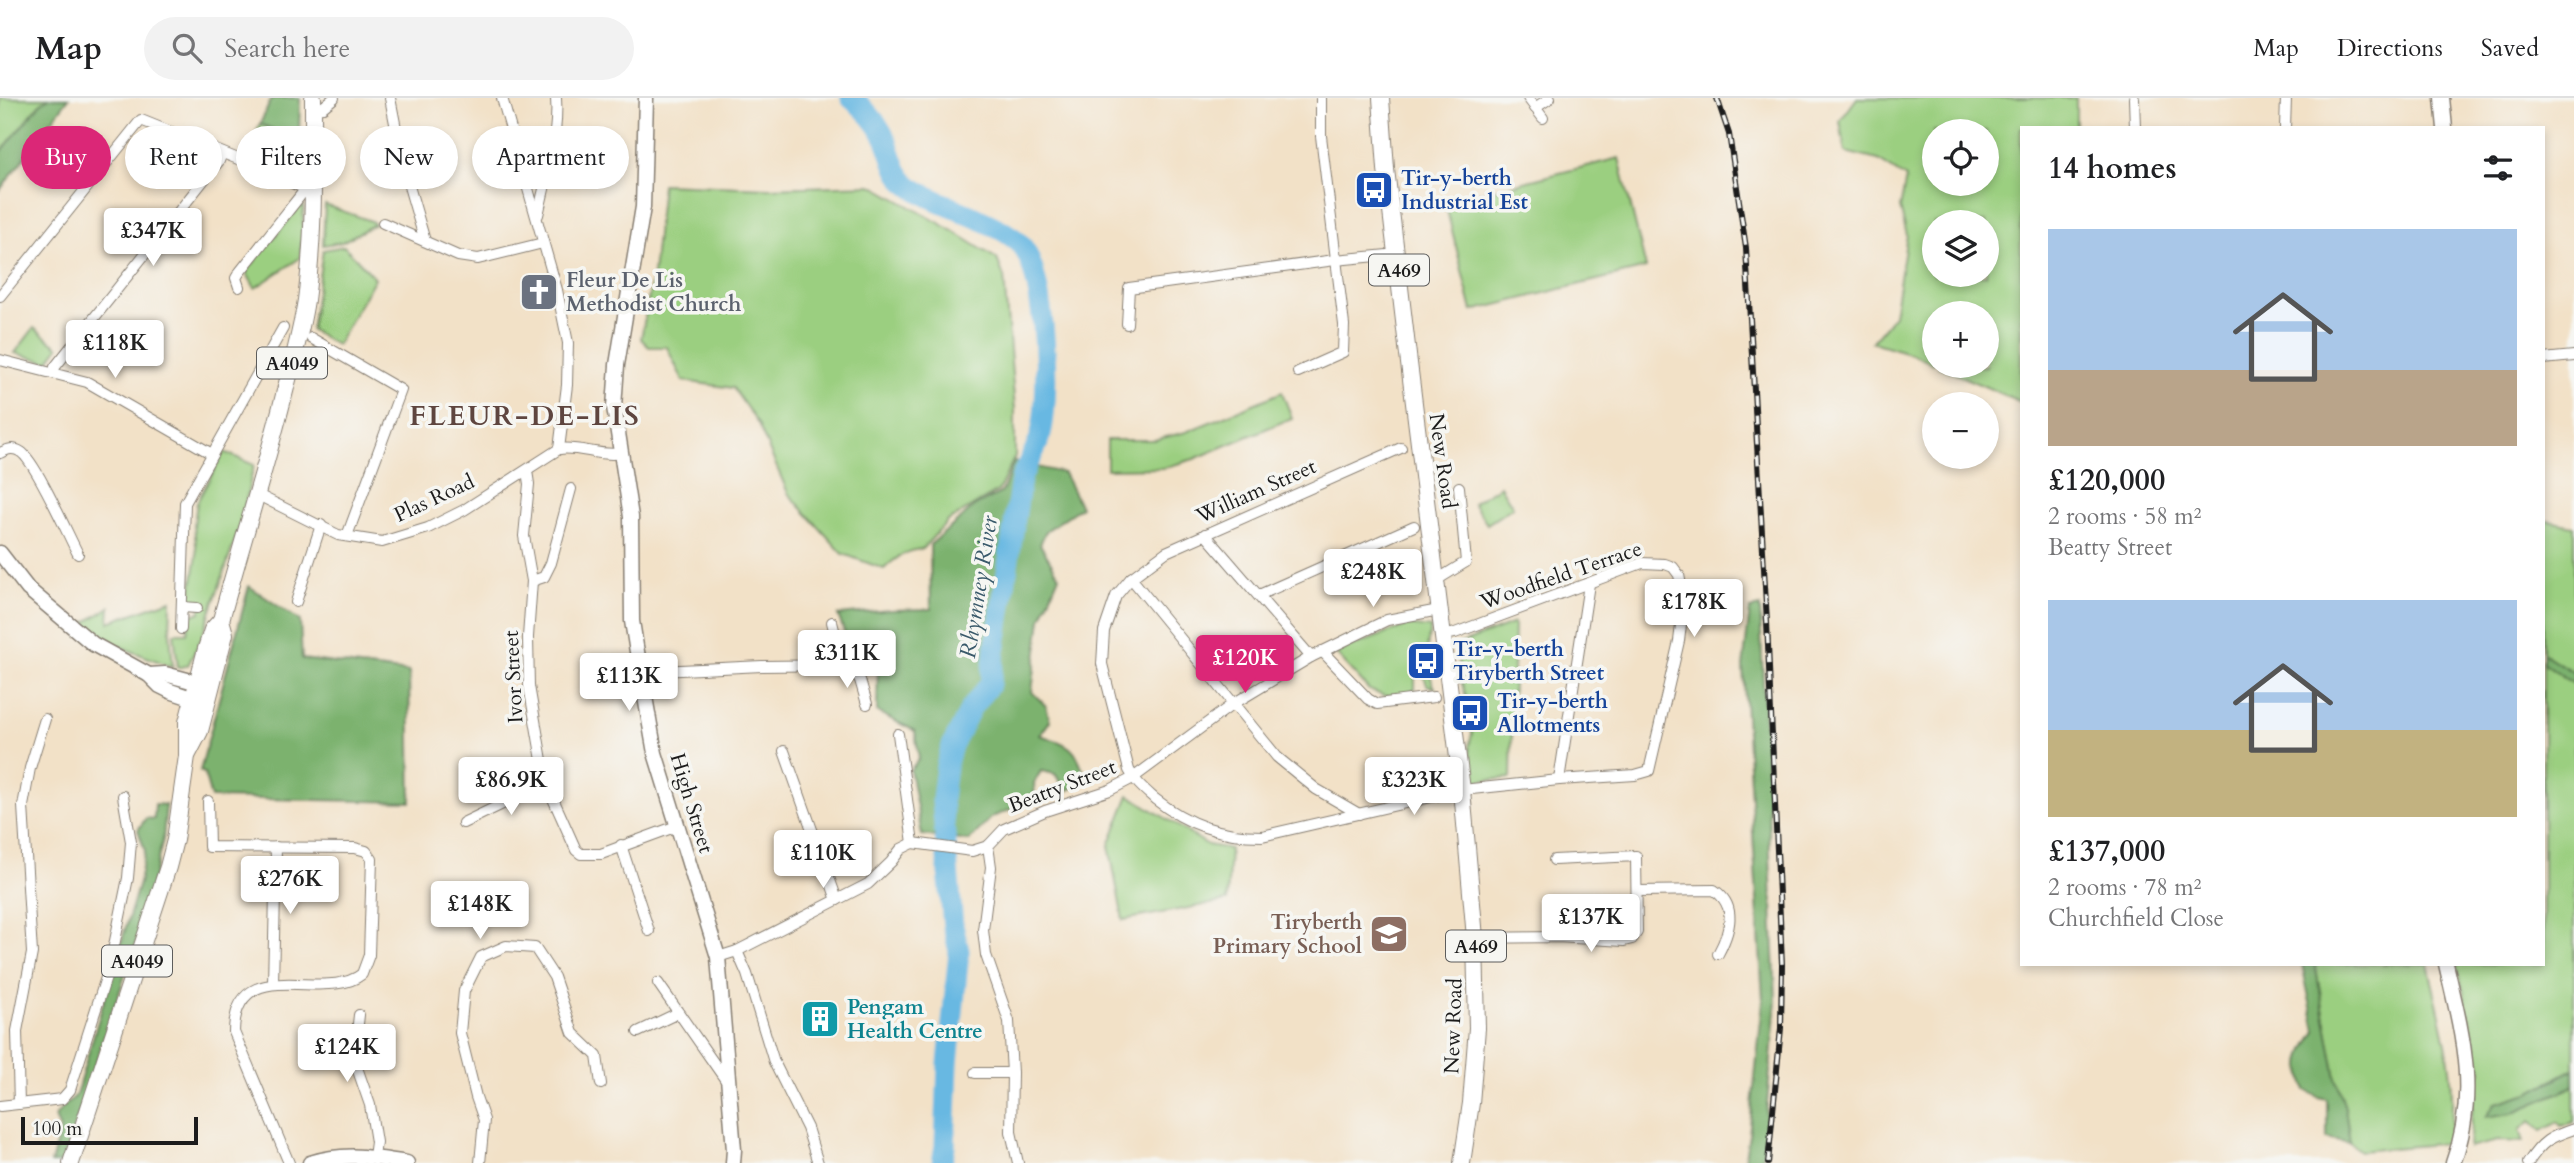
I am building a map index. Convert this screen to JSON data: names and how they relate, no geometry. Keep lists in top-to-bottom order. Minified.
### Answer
{"streets":{"main road":["A469","A4049","New Road","High Street"],"street":["William Street","Plas Road","Woodfield Terrace","Ivor Street","Beatty Street"]},"crossings":[["A4049","Plas Road"],["New Road","Woodfield Terrace"],["New Road","Beatty Street"],["William Street","Woodfield Terrace"],["William Street","Beatty Street"],["Plas Road","Ivor Street"],["Woodfield Terrace","Beatty Street"],["Ivor Street","High Street"]],"districts":["FLEUR-DE-LIS"],"water":["Rhymney River"],"places":{"bus stop":["Tir-y-berth Industrial Est","Tir-y-berth Tiryberth Street","Tir-y-berth Allotments"],"church":["Fleur De Lis Methodist Church"],"school or university":["Tiryberth Primary School"],"building":["Pengam Health Centre"]},"scale_bar":"100 m","page":{"header":"Map","search":"Search here","nav":["Map","Directions","Saved"],"map_buttons":["+","−"],"chip":["Buy","Rent","Filters","New","Apartment"],"heading":"14 homes","price":["£347K","£118K","£248K","£178K","£311K","£120K","£113K","£86.9K","£323K","£110K","£276K","£148K","£137K","£124K"],"list":[{"name":"£120,000","note":"2 rooms · 58 m² · Beatty Street"},{"name":"£137,000","note":"2 rooms · 78 m² · Churchfield Close"}],"scale":"100 m"}}
